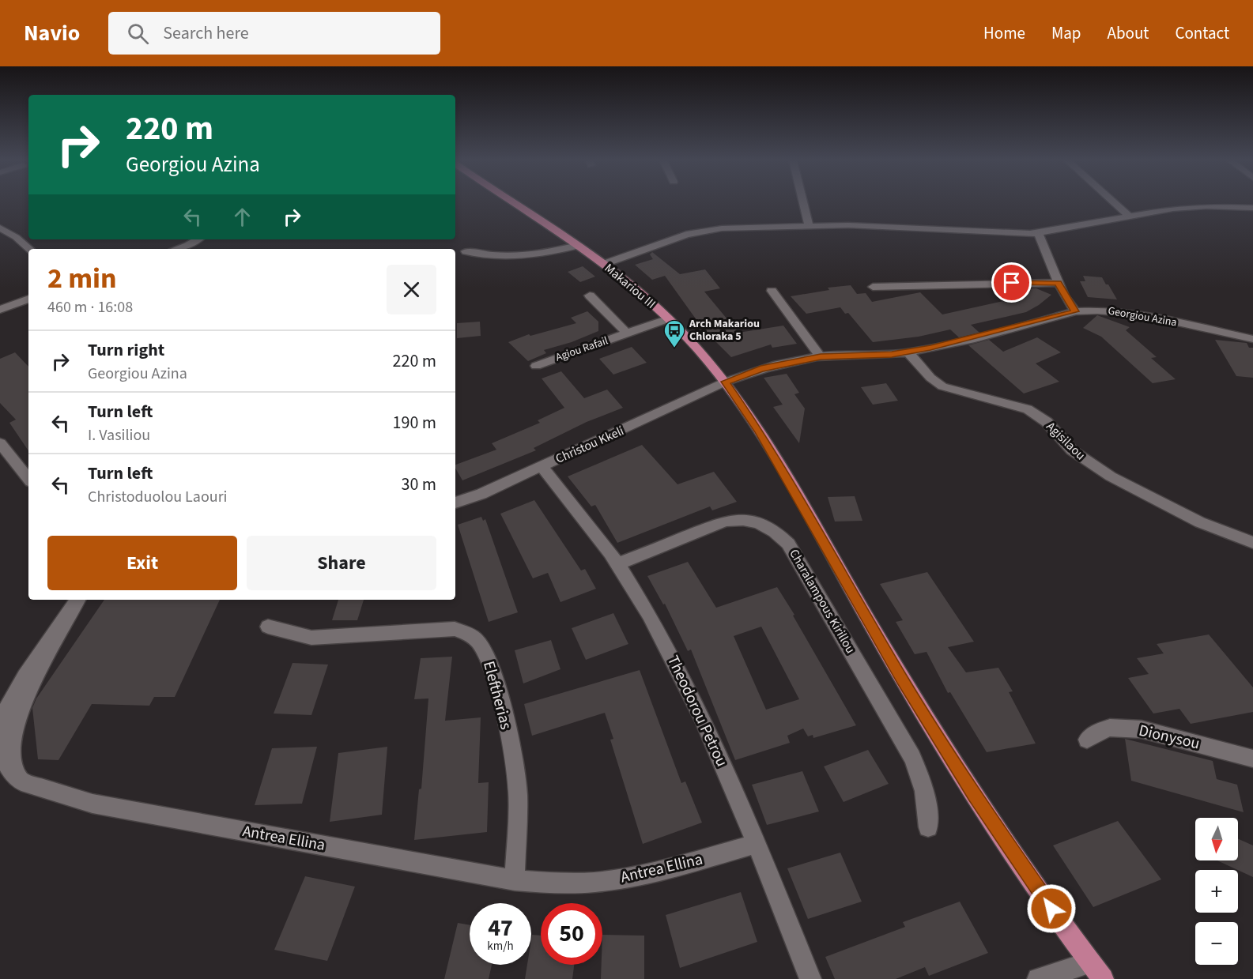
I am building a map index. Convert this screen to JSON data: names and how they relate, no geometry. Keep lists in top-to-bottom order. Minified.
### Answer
{"streets":{"main road":["Makariou III"],"street":["Georgiou Azina","Agiou Rafail","Agisilaou","Christou Kkeli","Charalampous Kirillou","Eleftherias","Theodorou Petrou","Dionysou","Antrea Ellina"]},"crossings":[["Makariou III","Georgiou Azina"],["Makariou III","Agiou Rafail"],["Makariou III","Christou Kkeli"],["Georgiou Azina","Agisilaou"],["Georgiou Azina","Christou Kkeli"],["Christou Kkeli","Theodorou Petrou"],["Charalampous Kirillou","Theodorou Petrou"],["Eleftherias","Antrea Ellina"],["Theodorou Petrou","Antrea Ellina"]],"places":{"bus stop":["Arch Makariou Chloraka 5"]},"north":"bottom","page":{"header":"Navio","search":"Search here","nav":["Home","Map","About","Contact"],"turn":["220 m","Georgiou Azina"],"heading":["2 min","460 m · 16:08"],"list":[{"name":"Turn right","note":"Georgiou Azina","value":"220 m"},{"name":"Turn left","note":"I. Vasiliou","value":"190 m"},{"name":"Turn left","note":"Christoduolou Laouri","value":"30 m"}],"buttons":["Exit","Share"],"map_buttons":["+","−"],"speed":"47 km/h","limit":"50"}}
